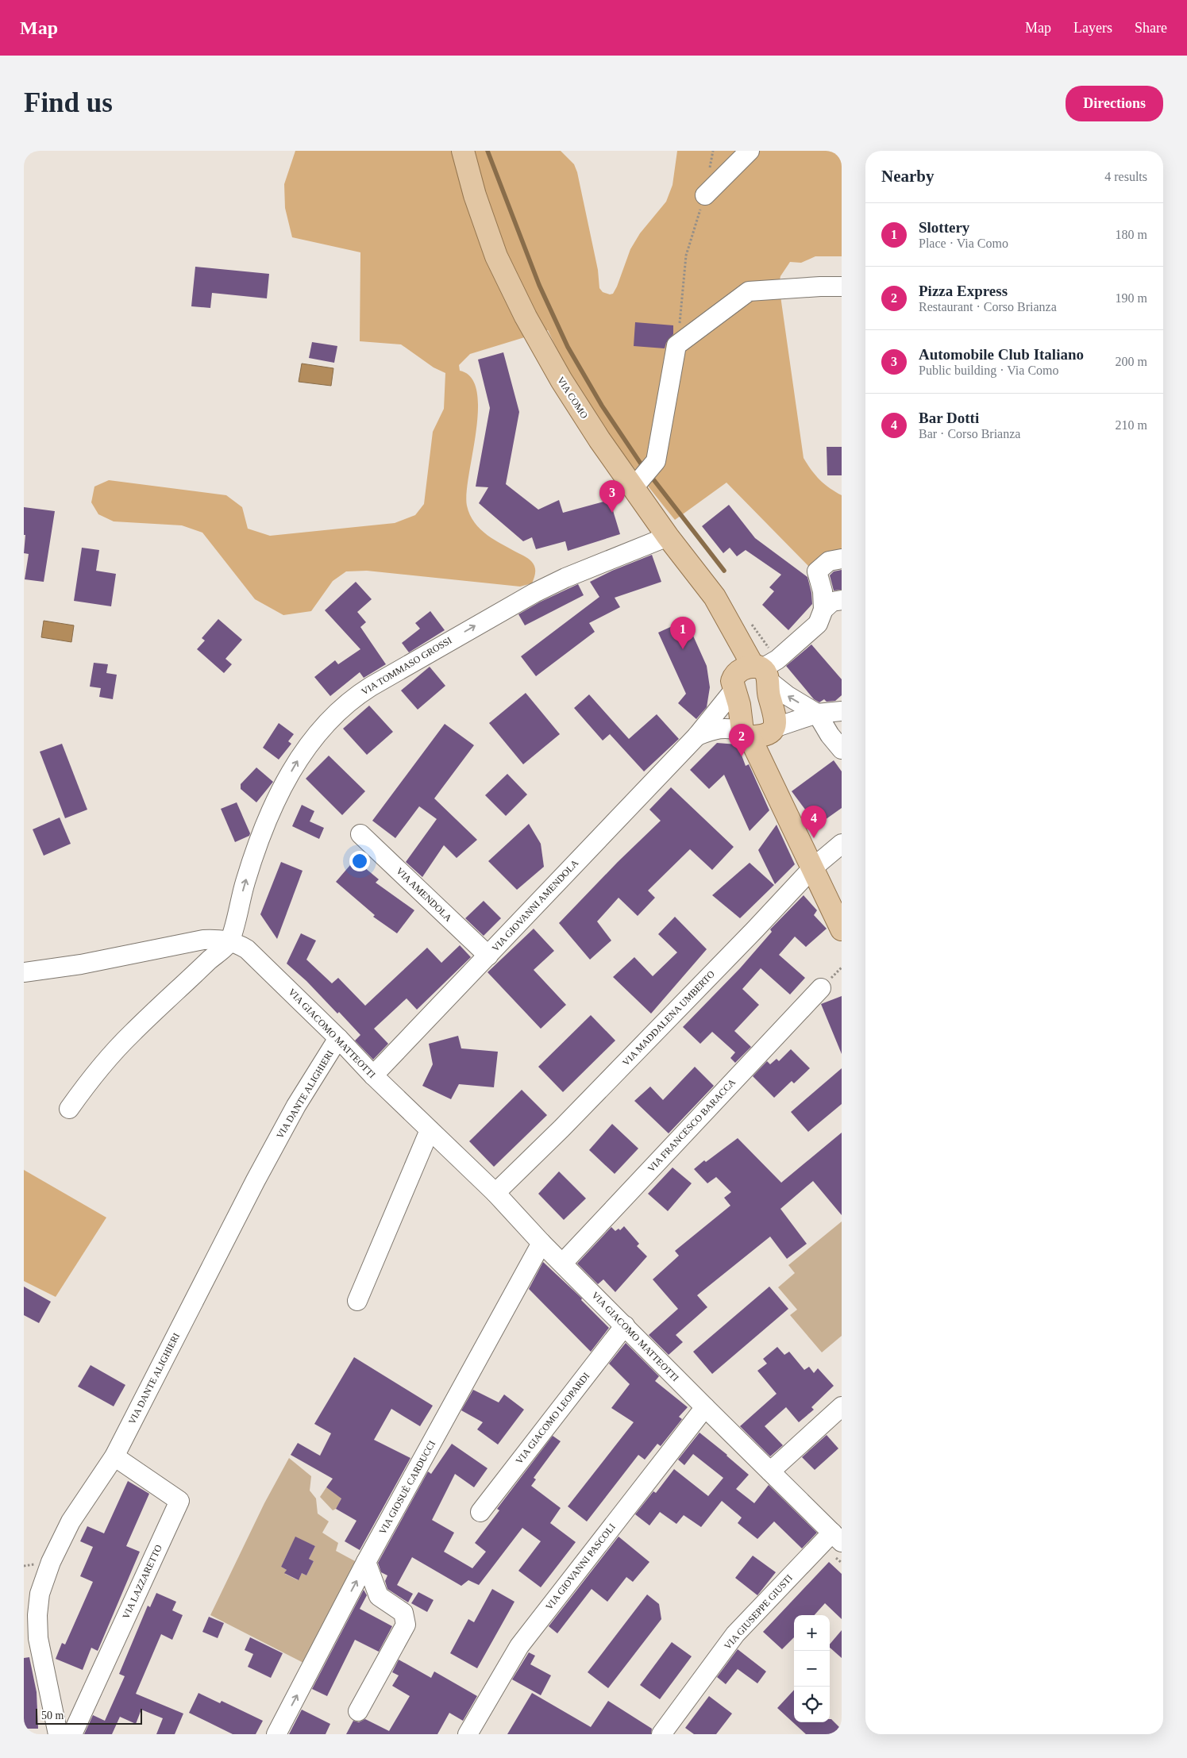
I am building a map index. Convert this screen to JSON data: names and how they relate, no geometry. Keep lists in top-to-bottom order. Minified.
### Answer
{"streets":{"main road":["VIA COMO"],"street":["VIA TOMMASO GROSSI","VIA AMENDOLA","VIA GIOVANNI AMENDOLA","VIA MADDALENA UMBERTO","VIA GIACOMO MATTEOTTI","VIA DANTE ALIGHIERI","VIA FRANCESCO BARACCA","VIA GIACOMO LEOPARDI","VIA GIOSUÈ CARDUCCI","VIA GIOVANNI PASCOLI","VIA LAZZARETTO","VIA GIUSEPPE GIUSTI"]},"crossings":[["VIA COMO","VIA TOMMASO GROSSI"],["VIA COMO","VIA GIOVANNI AMENDOLA"],["VIA TOMMASO GROSSI","VIA GIACOMO MATTEOTTI"],["VIA AMENDOLA","VIA GIOVANNI AMENDOLA"],["VIA GIOVANNI AMENDOLA","VIA GIACOMO MATTEOTTI"],["VIA MADDALENA UMBERTO","VIA GIACOMO MATTEOTTI"],["VIA GIACOMO MATTEOTTI","VIA DANTE ALIGHIERI"],["VIA GIACOMO MATTEOTTI","VIA FRANCESCO BARACCA"],["VIA GIACOMO MATTEOTTI","VIA GIACOMO LEOPARDI"],["VIA GIACOMO MATTEOTTI","VIA GIOSUÈ CARDUCCI"],["VIA GIACOMO MATTEOTTI","VIA GIOVANNI PASCOLI"],["VIA GIACOMO MATTEOTTI","VIA GIUSEPPE GIUSTI"],["VIA DANTE ALIGHIERI","VIA LAZZARETTO"]],"one_way":["VIA TOMMASO GROSSI"],"scale_bar":"50 m","page":{"header":"Map","nav":["Map","Layers","Share"],"buttons":"Directions","title":"Find us","heading":["Nearby","4 results"],"list":[{"mark":"1","name":"Slottery","note":"Place · Via Como","value":"180 m"},{"mark":"2","name":"Pizza Express","note":"Restaurant · Corso Brianza","value":"190 m"},{"mark":"3","name":"Automobile Club Italiano","note":"Public building · Via Como","value":"200 m"},{"mark":"4","name":"Bar Dotti","note":"Bar · Corso Brianza","value":"210 m"}],"pins":["3","1","2","4"],"map_buttons":["+","−"],"scale":"50 m"}}
